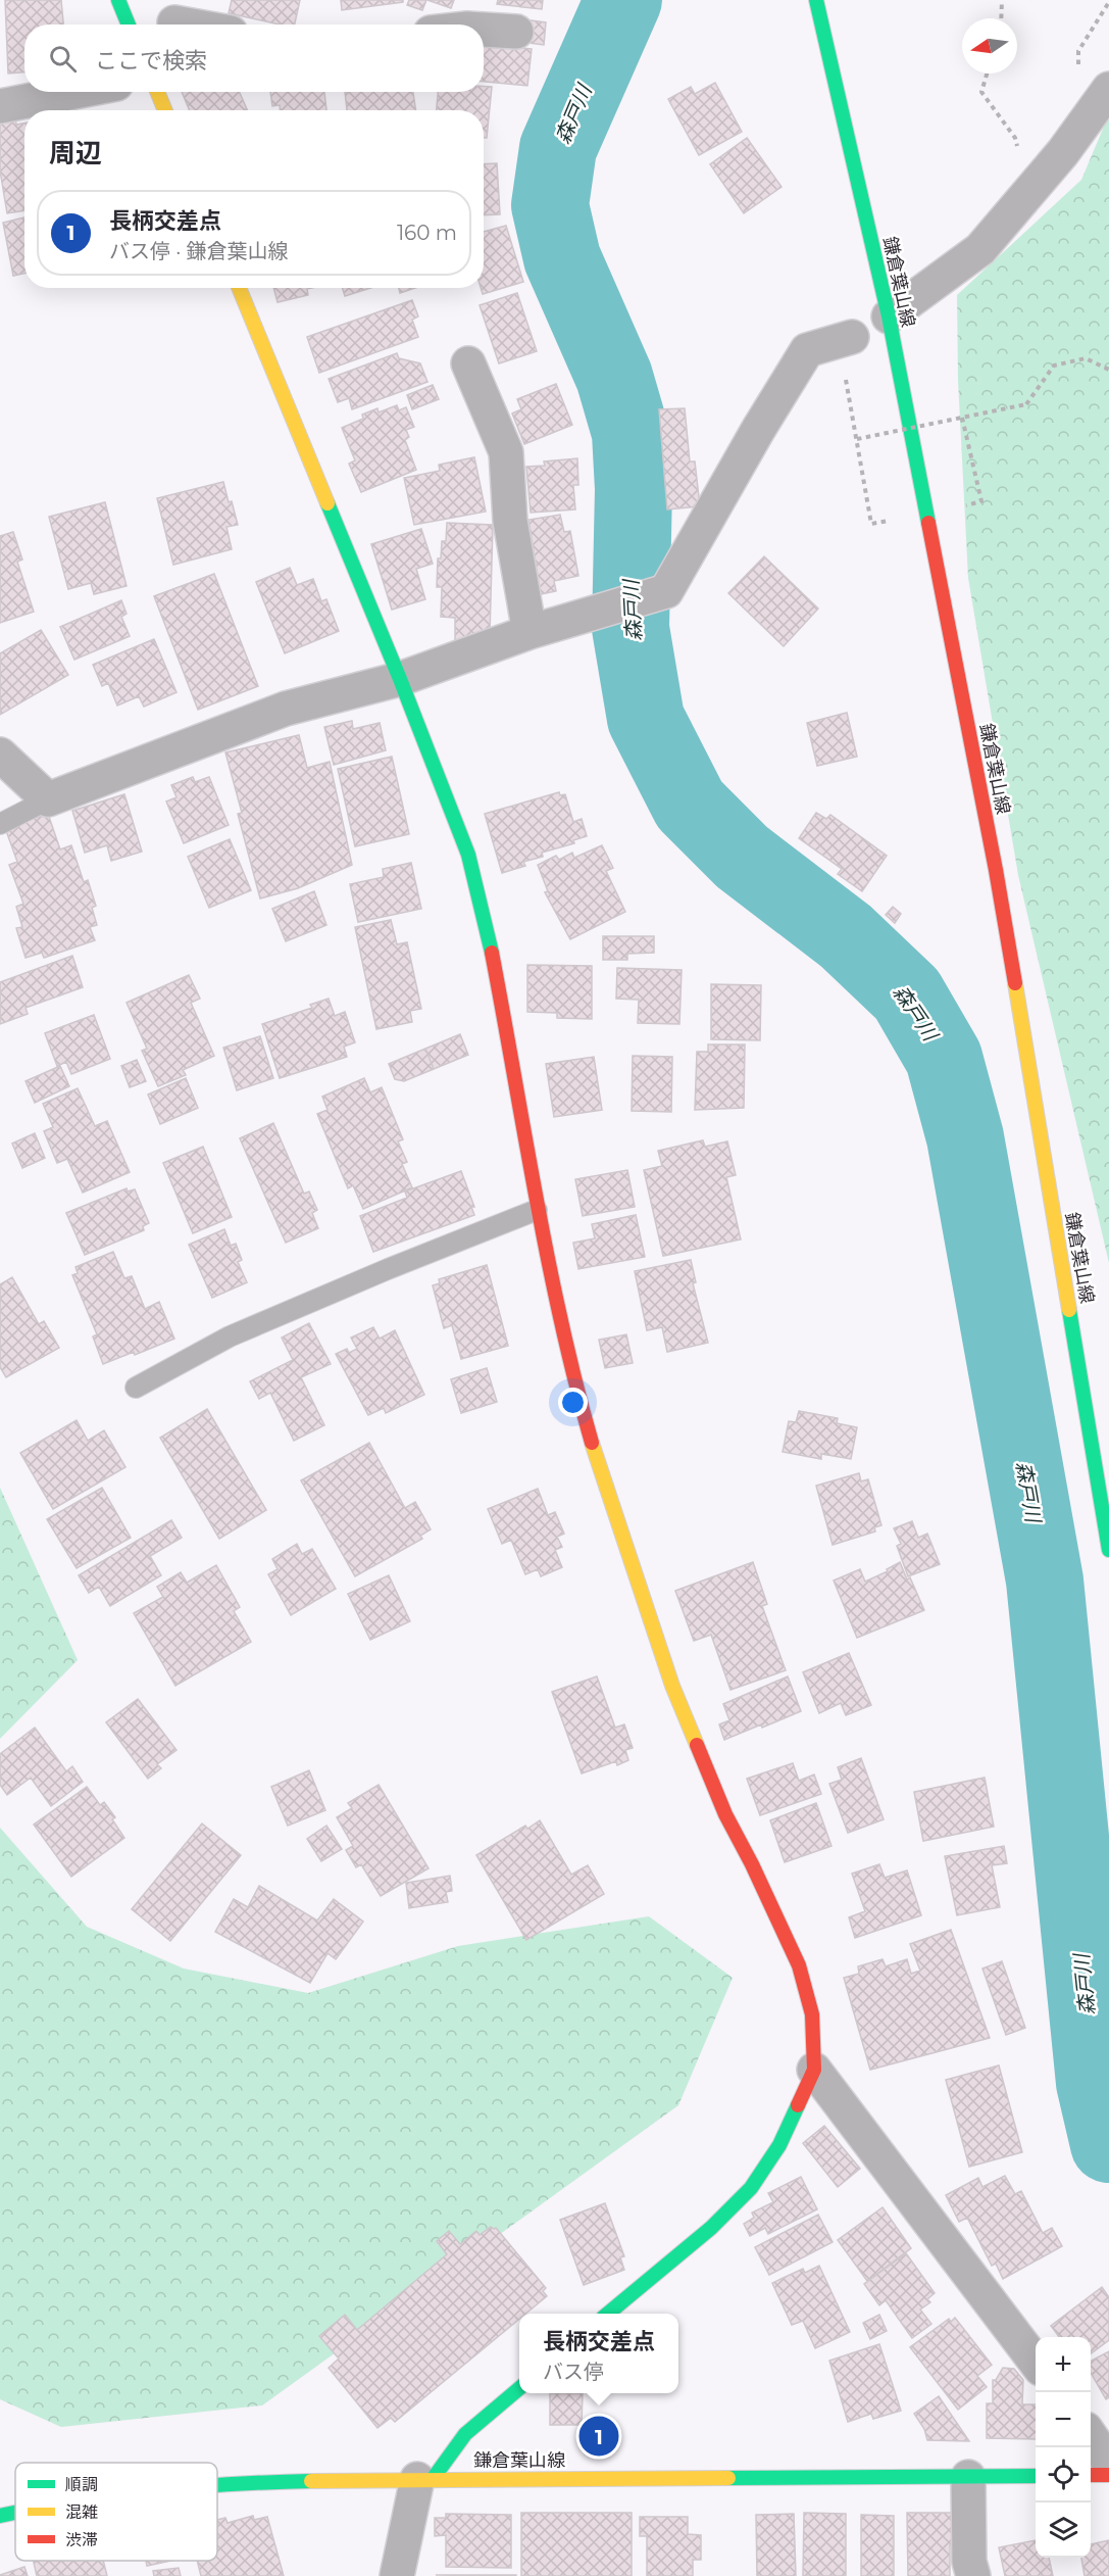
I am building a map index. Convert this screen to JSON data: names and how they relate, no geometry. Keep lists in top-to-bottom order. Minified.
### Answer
{"streets":{"main road":["鎌倉葉山線"]},"water":["森戸川"],"legend":["順調","混雑","渋滞"],"north":"left","page":{"search":"ここで検索","heading":"周辺","list":[{"mark":"1","name":"長柄交差点","note":"バス停 · 鎌倉葉山線","value":"160 m"}],"popup":["長柄交差点","バス停"],"map_buttons":["+","−"],"pins":"1"}}
